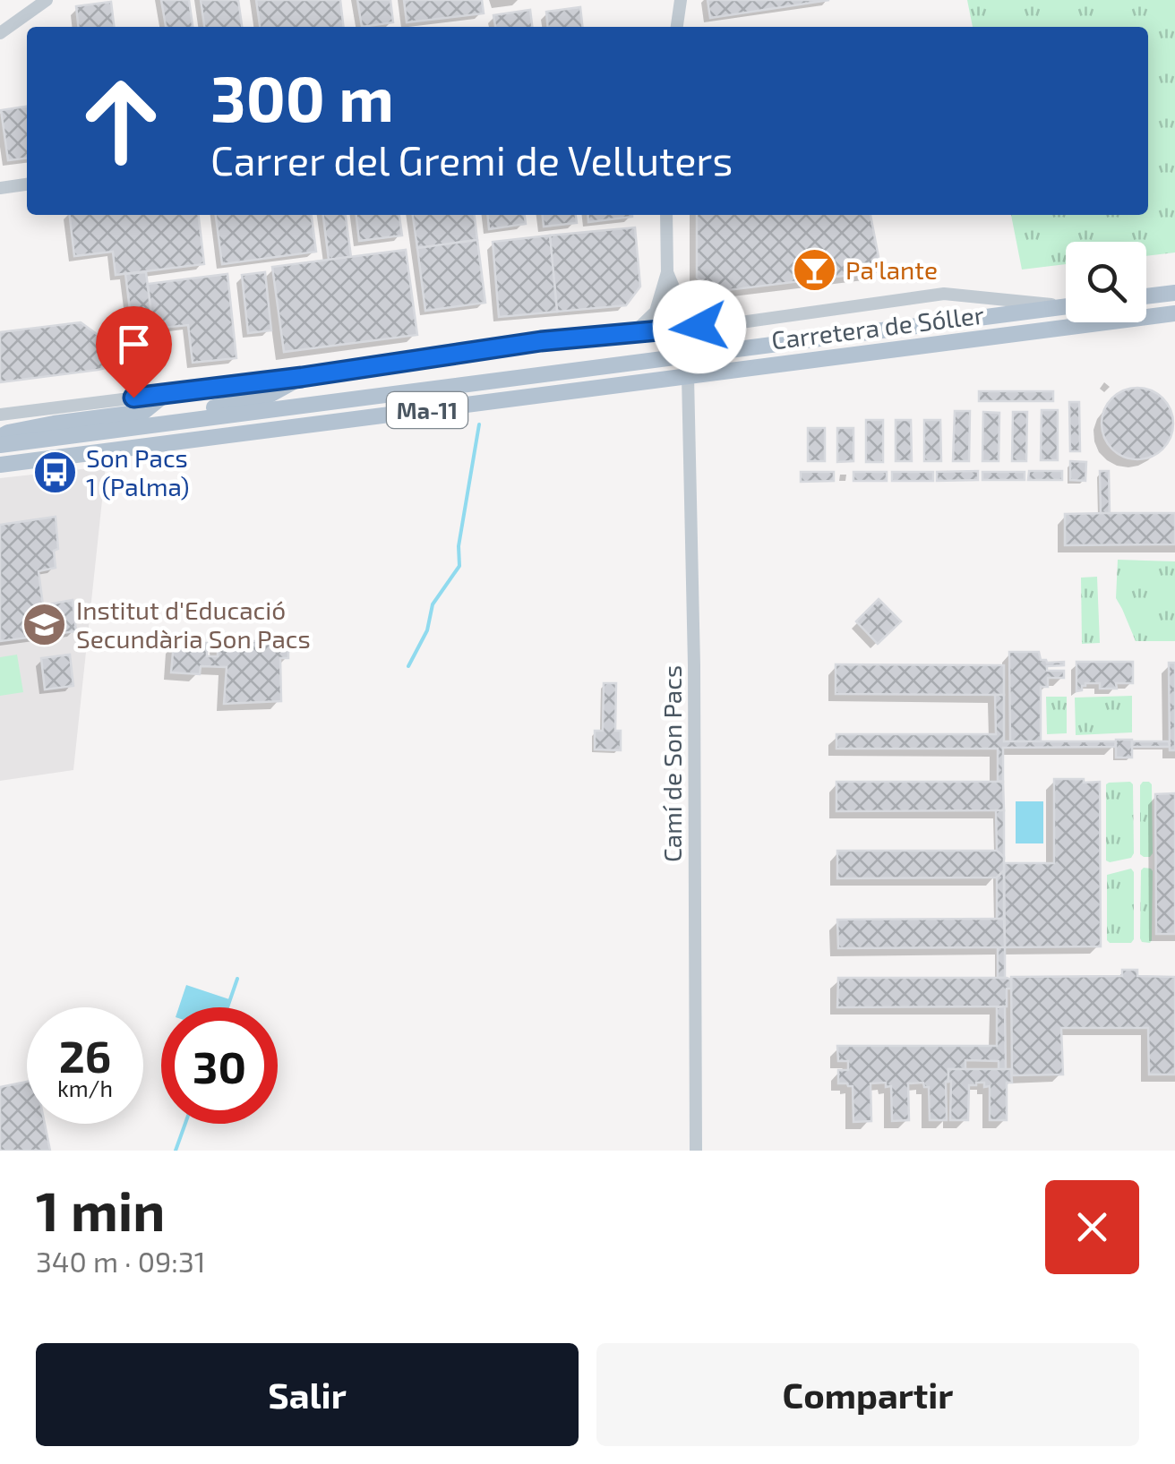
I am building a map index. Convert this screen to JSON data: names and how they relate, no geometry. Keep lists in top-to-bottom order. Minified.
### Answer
{"streets":{"main road":["Carretera de Sóller","Ma-11"],"street":["Camí de Son Pacs"]},"crossings":[["Carretera de Sóller","Camí de Son Pacs"]],"places":{"bar":["Pa'lante"],"bus stop":["Son Pacs 1 (Palma)"],"school or university":["Institut d'Educació Secundària Son Pacs"]},"page":{"turn":["300 m","Carrer del Gremi de Velluters"],"speed":"26 km/h","limit":"30","heading":["1 min","340 m · 09:31"],"buttons":["Salir","Compartir"]}}
